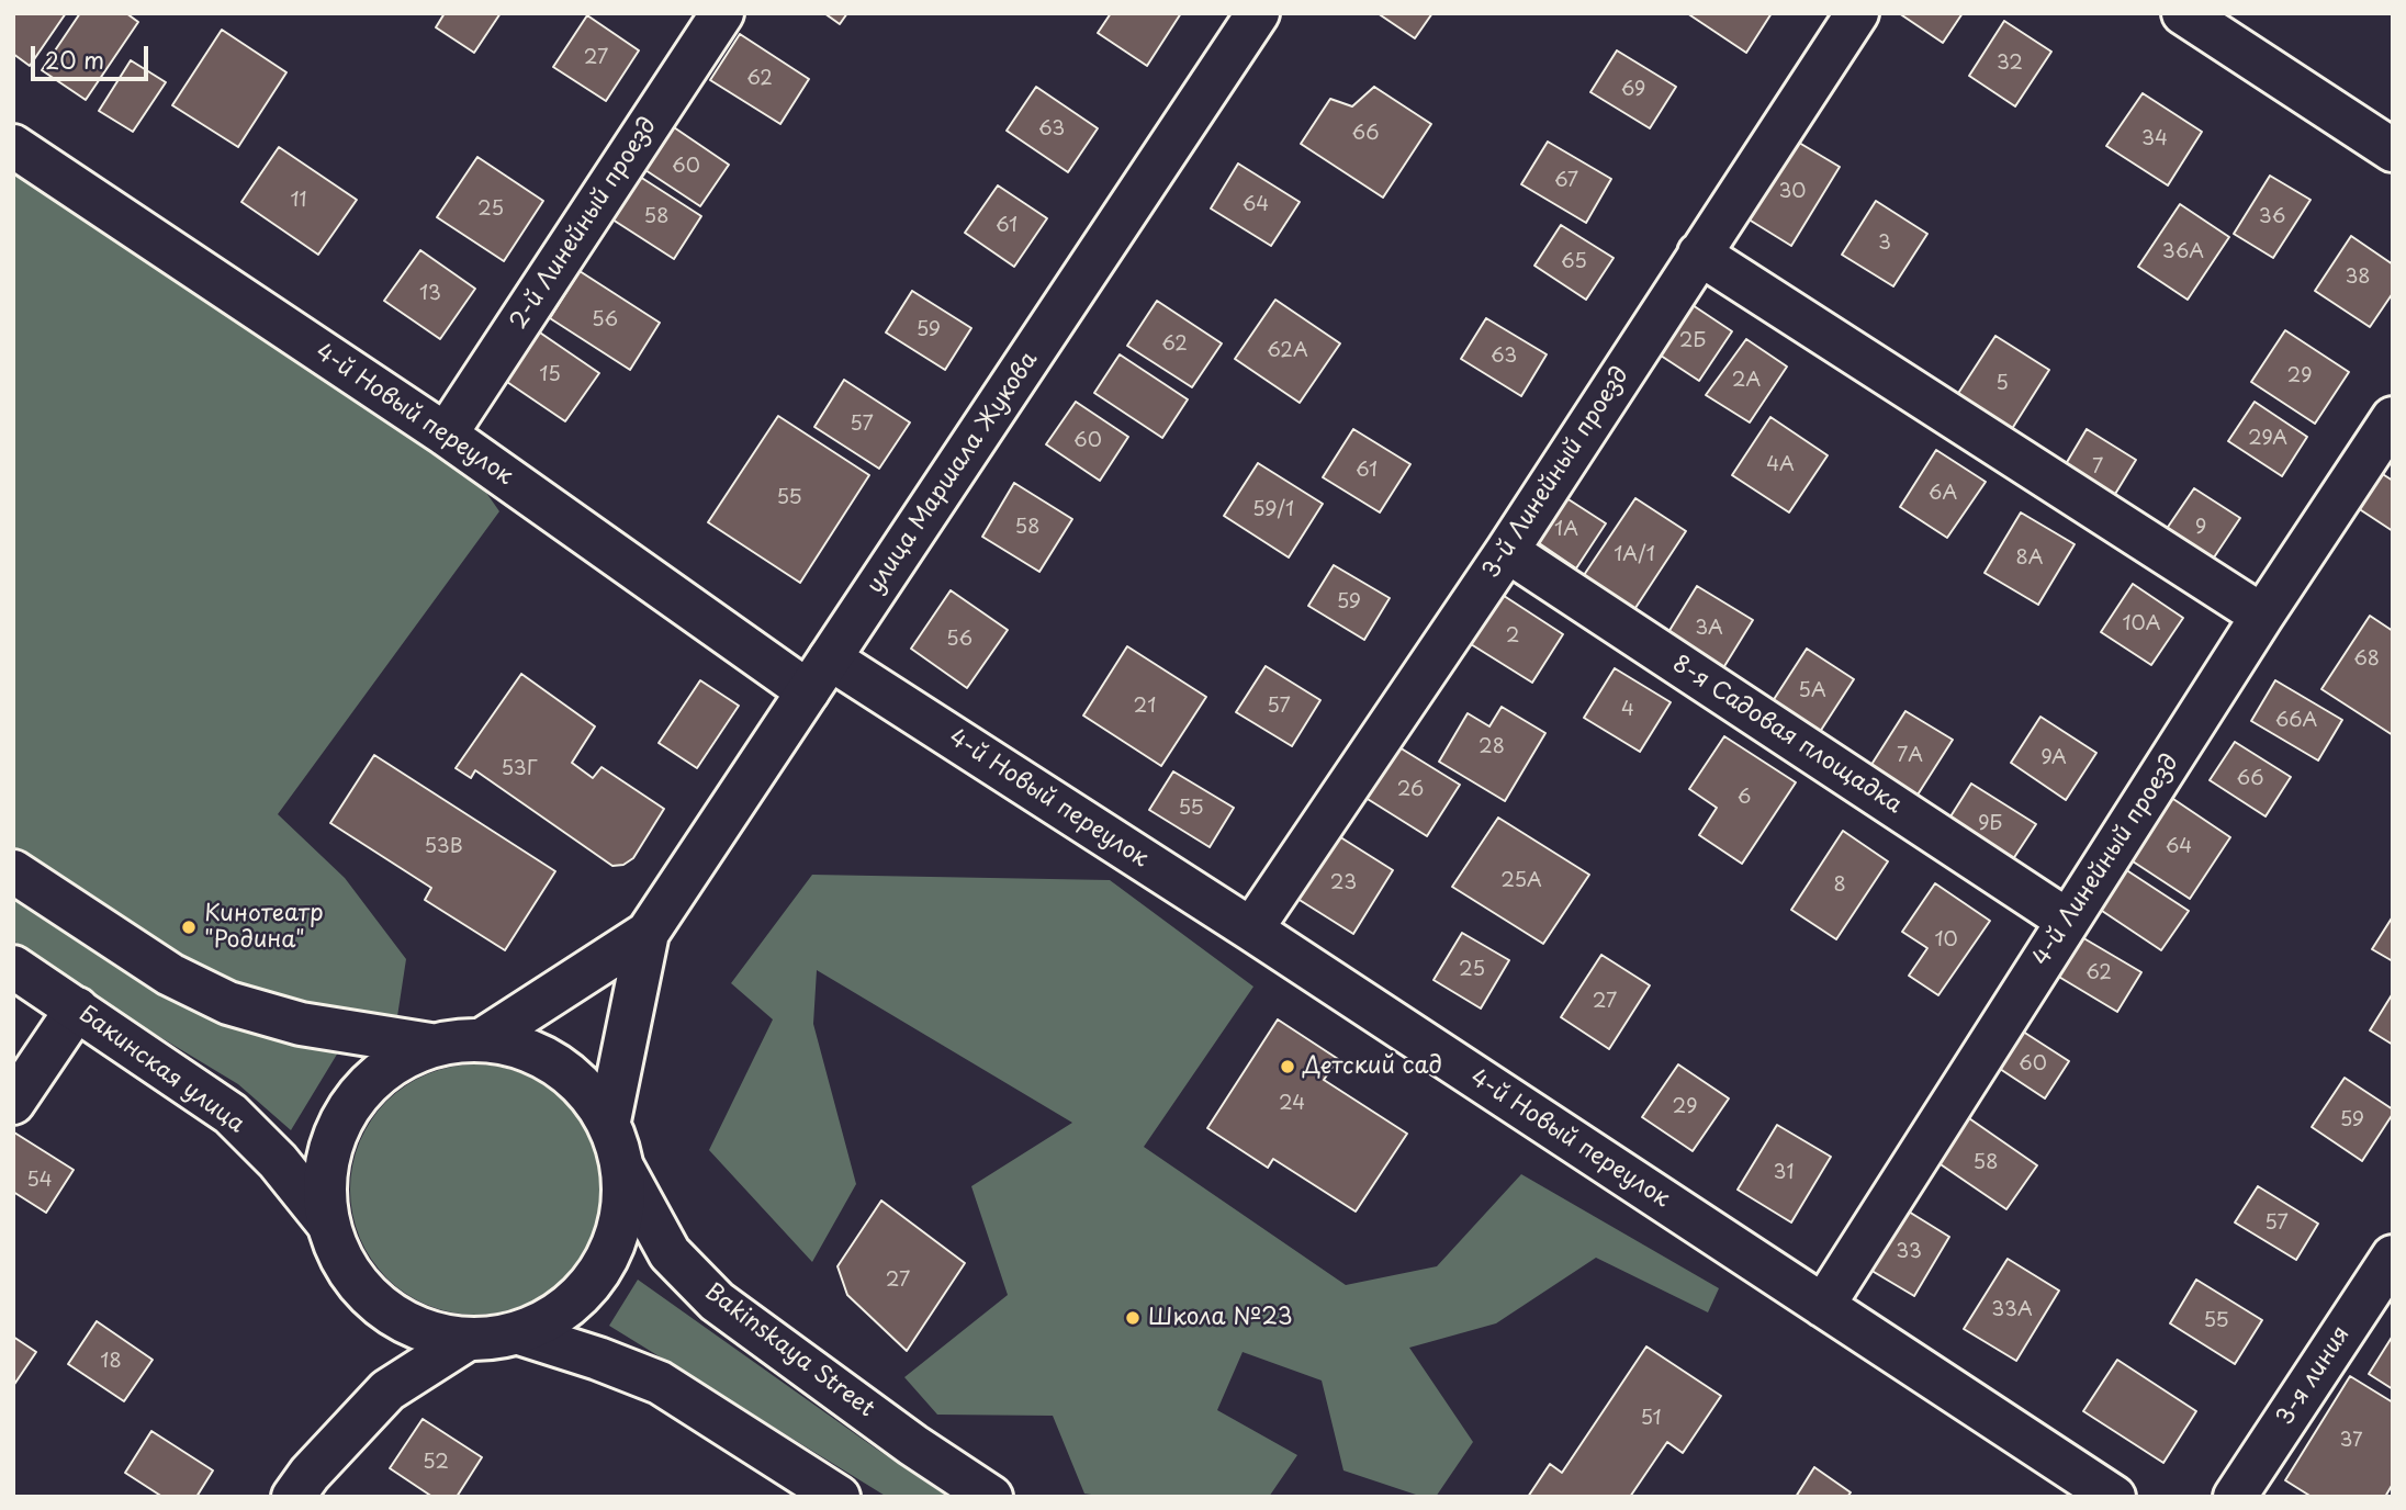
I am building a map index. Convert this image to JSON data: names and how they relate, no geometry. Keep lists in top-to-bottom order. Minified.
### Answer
{"streets":{"street":["2-й Линейный проезд","4-й Новый переулок","улица Маршала Жукова","3-й Линейный проезд","8-я Садовая площадка","4-й Линейный проезд","Бакинская улица","Bakinskaya Street","3-я линия"]},"crossings":[["2-й Линейный проезд","4-й Новый переулок"],["4-й Новый переулок","улица Маршала Жукова"],["4-й Новый переулок","3-й Линейный проезд"],["4-й Новый переулок","4-й Линейный проезд"],["3-й Линейный проезд","8-я Садовая площадка"],["8-я Садовая площадка","4-й Линейный проезд"]],"places":["Кинотеатр \"Родина\"","Детский сад","Школа №23"],"house_numbers":["27","32","62","69","63","66","34","60","67","30","11","64","25","58","36","61","3","36А","65","38","13","56","59","2Б","62","62А","63","15","29","2А","5","57","29А","60","4А","7","61","6А","55","59/1","58","9","1А","1А/1","8А","59","10А","3А","2","56","68","5А","21","57","4","66А","28","7А","9А","53Г","66","26","6","55","9Б","53В","64","25А","23","8","10","25","62","27","60","24","29","59","58","31","54","57","33","27","33А","55","18","51","37","52"],"scale_bar":"20 m"}
